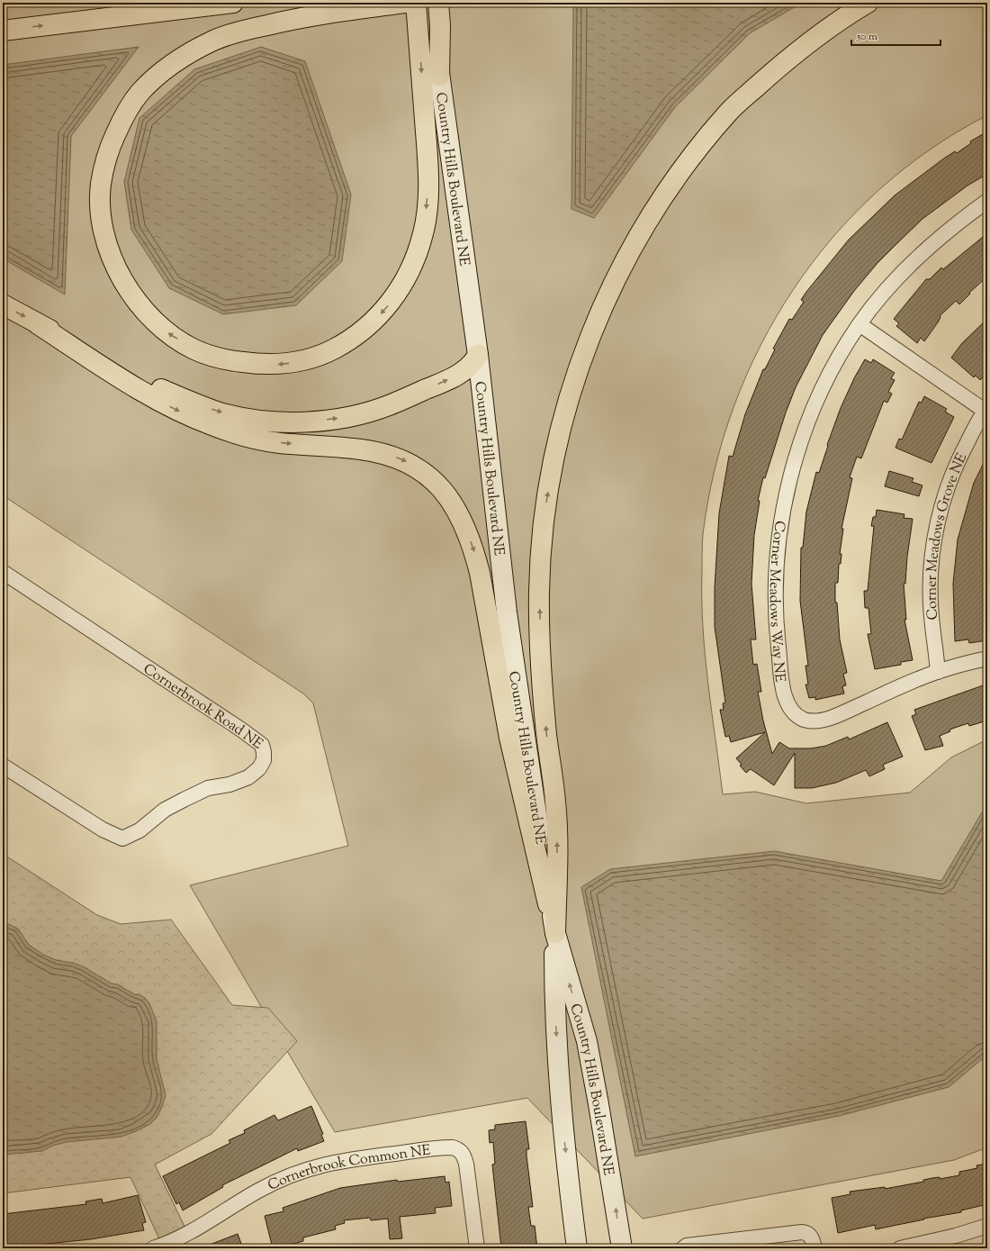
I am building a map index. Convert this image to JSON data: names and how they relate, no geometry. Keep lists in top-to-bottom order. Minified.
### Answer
{"streets":{"main road":["Country Hills Boulevard NE"],"street":["Corner Meadows Grove NE","Corner Meadows Way NE","Cornerbrook Road NE","Cornerbrook Common NE"]},"crossings":[["Corner Meadows Grove NE","Corner Meadows Way NE"]],"scale_bar":"50 m"}
